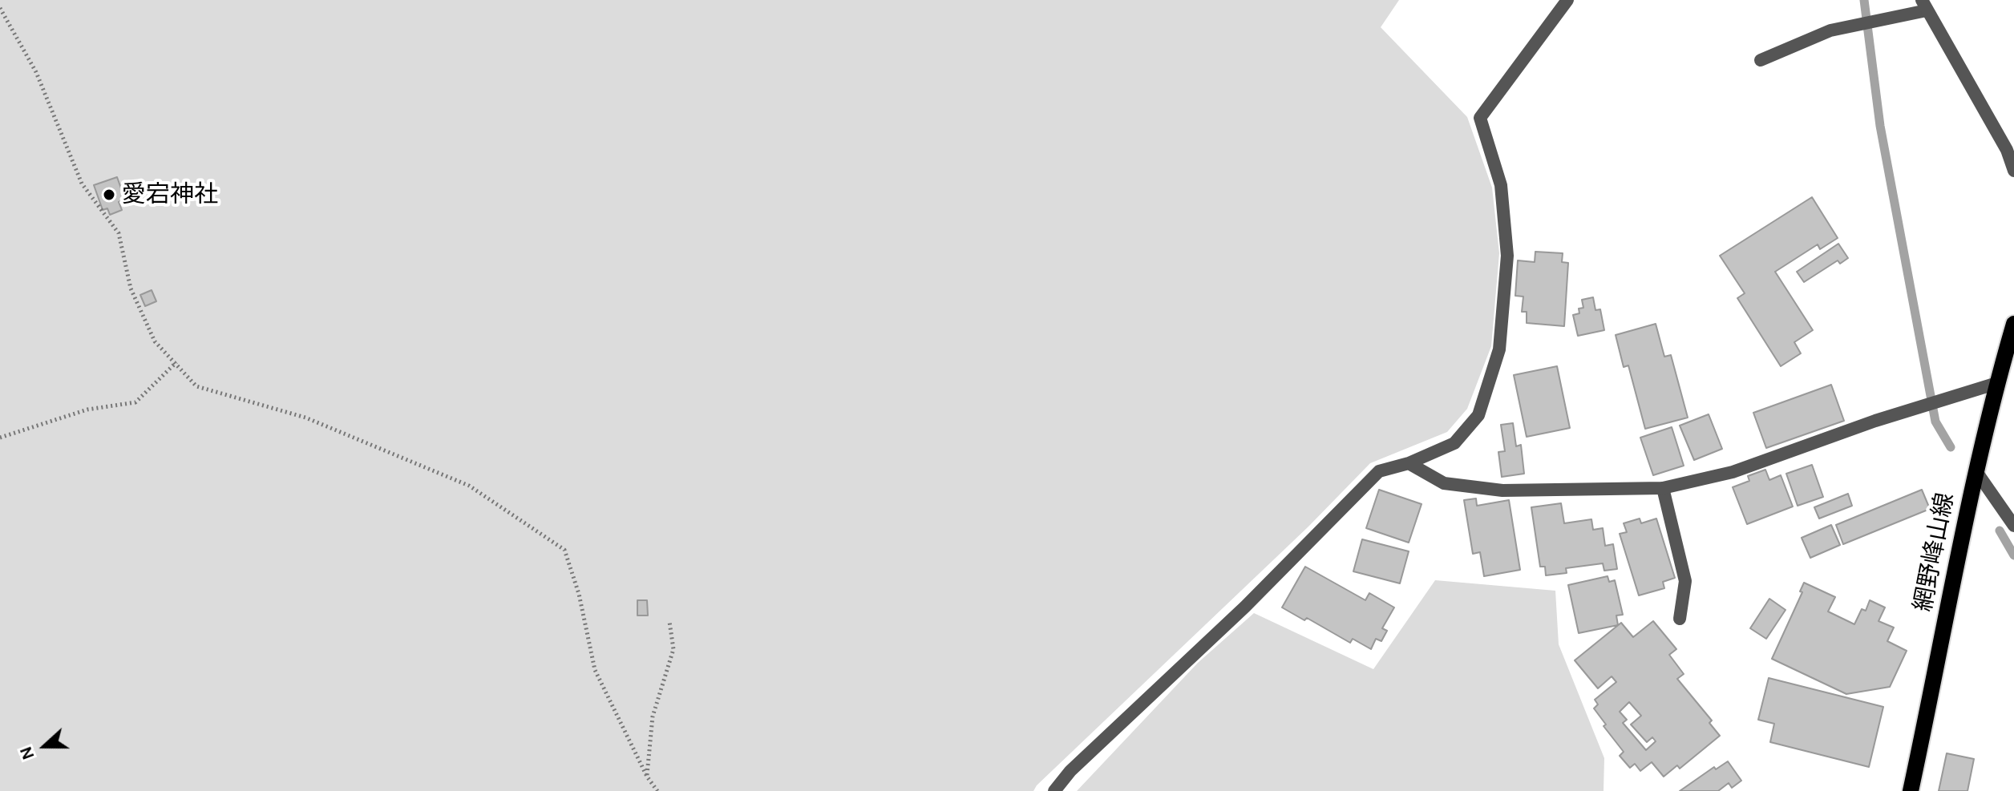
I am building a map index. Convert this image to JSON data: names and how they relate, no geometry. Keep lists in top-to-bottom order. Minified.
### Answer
{"streets":{"main road":["網野峰山線"]},"places":["愛宕神社"],"north":"left"}
